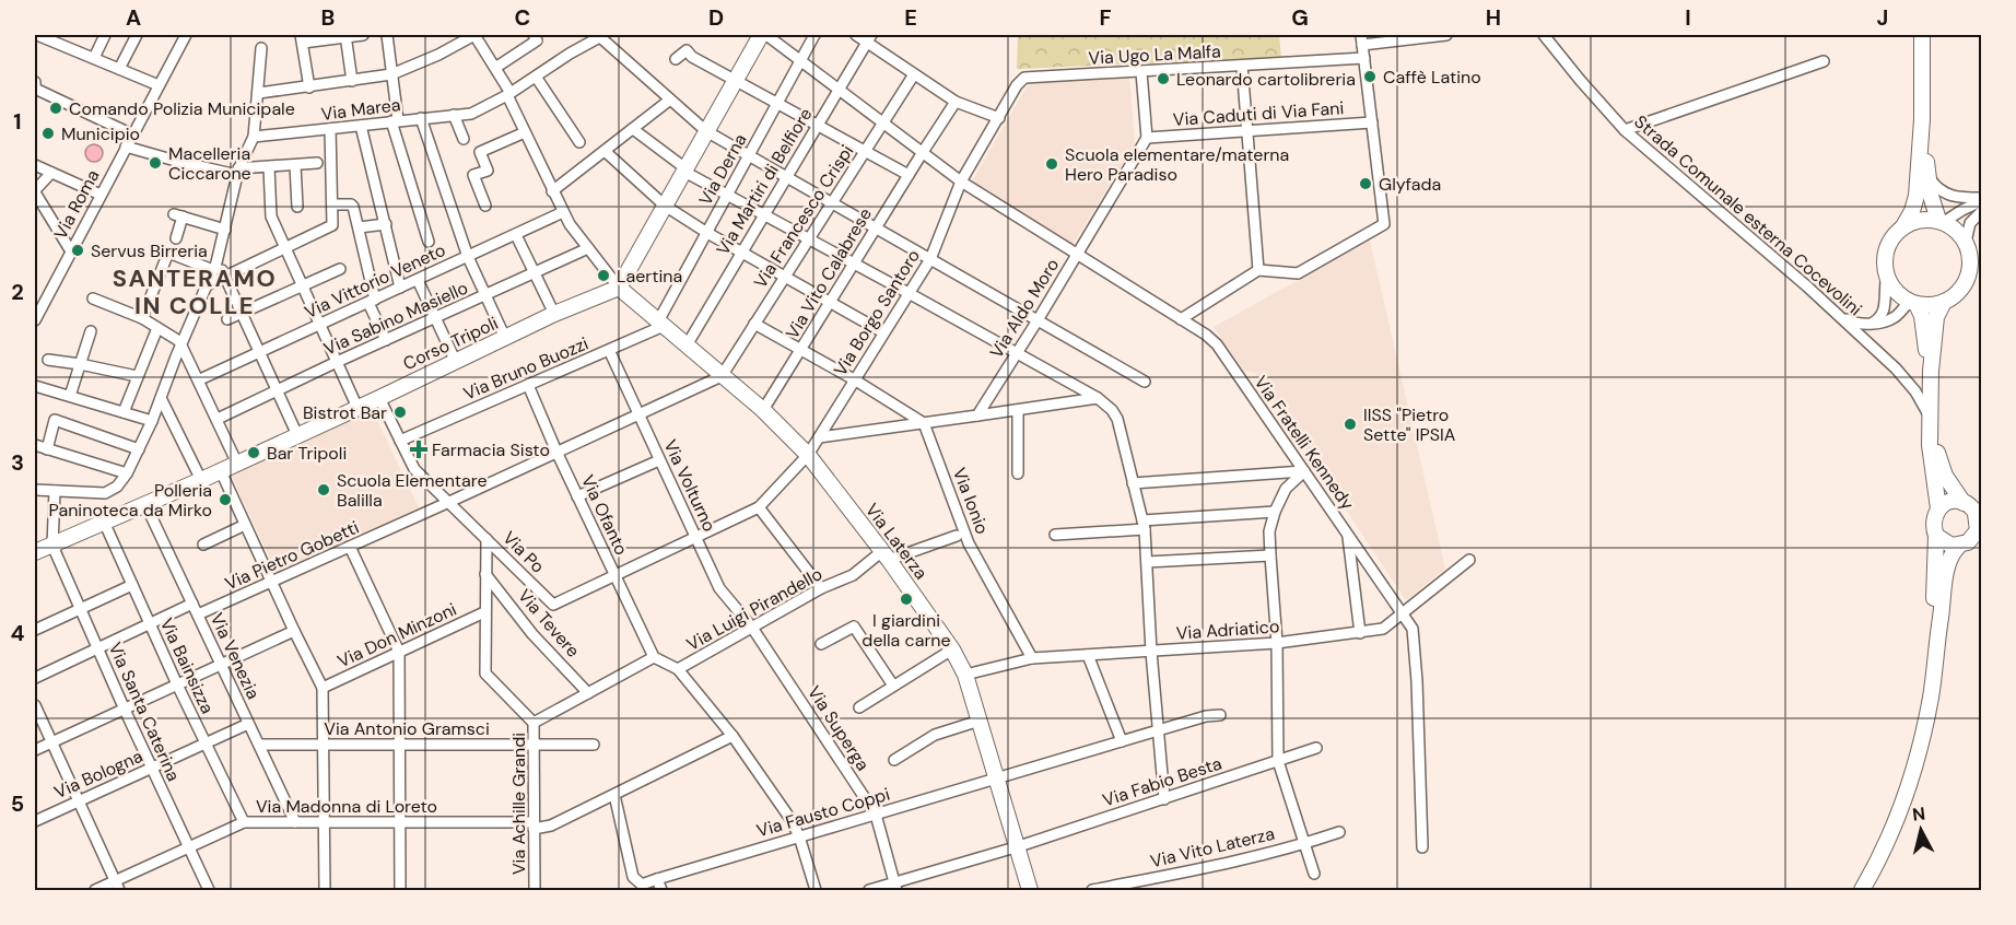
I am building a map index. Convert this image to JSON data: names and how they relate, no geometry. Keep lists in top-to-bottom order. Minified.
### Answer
{"streets":{"main road":["Corso Tripoli","Via Laterza"],"street":["Via Ugo La Malfa","Via Marea","Via Caduti di Via Fani","Via Derna","Via Martiri di Belfiore","Via Roma","Strada Comunale esterna Cocevolini","Via Francesco Crispi","Via Vito Calabrese","Via Vittorio Veneto","Via Aldo Moro","Via Borgo Santoro","Via Sabino Masiello","Via Bruno Buozzi","Via Fratelli Kennedy","Via Volturno","Via Ionio","Via Ofanto","Via Po","Via Pietro Gobetti","Via Luigi Pirandello","Via Tevere","Via Adriatico","Via Don Minzoni","Via Venezia","Via Bainsizza","Via Santa Caterina","Via Antonio Gramsci","Via Superga","Via Bologna","Via Fabio Besta","Via Achille Grandi","Via Madonna di Loreto","Via Fausto Coppi","Via Vito Laterza"]},"crossings":[["Via Ugo La Malfa","Via Borgo Santoro"],["Via Caduti di Via Fani","Via Aldo Moro"],["Via Derna","Via Bruno Buozzi"],["Via Derna","Via Fratelli Kennedy"],["Via Derna","Via Laterza"],["Via Martiri di Belfiore","Via Fratelli Kennedy"],["Via Martiri di Belfiore","Via Laterza"],["Via Francesco Crispi","Via Fratelli Kennedy"],["Via Francesco Crispi","Via Laterza"],["Via Francesco Crispi","Via Pietro Gobetti"],["Via Vito Calabrese","Via Fratelli Kennedy"],["Via Vito Calabrese","Via Laterza"],["Via Aldo Moro","Via Fratelli Kennedy"],["Via Borgo Santoro","Via Fratelli Kennedy"],["Via Borgo Santoro","Via Laterza"],["Corso Tripoli","Via Laterza"],["Corso Tripoli","Via Po"],["Corso Tripoli","Via Venezia"],["Corso Tripoli","Via Bainsizza"],["Corso Tripoli","Via Santa Caterina"],["Via Bruno Buozzi","Via Volturno"],["Via Bruno Buozzi","Via Ofanto"],["Via Bruno Buozzi","Via Laterza"],["Via Bruno Buozzi","Via Po"],["Via Fratelli Kennedy","Via Adriatico"],["Via Volturno","Via Pietro Gobetti"],["Via Volturno","Via Luigi Pirandello"],["Via Volturno","Via Superga"],["Via Ionio","Via Adriatico"],["Via Ofanto","Via Po"],["Via Ofanto","Via Pietro Gobetti"],["Via Ofanto","Via Luigi Pirandello"],["Via Laterza","Via Pietro Gobetti"],["Via Laterza","Via Luigi Pirandello"],["Via Laterza","Via Adriatico"],["Via Laterza","Via Fabio Besta"],["Via Laterza","Via Fausto Coppi"],["Via Po","Via Pietro Gobetti"],["Via Po","Via Achille Grandi"],["Via Pietro Gobetti","Via Venezia"],["Via Luigi Pirandello","Via Superga"],["Via Tevere","Via Achille Grandi"],["Via Don Minzoni","Via Achille Grandi"],["Via Venezia","Via Antonio Gramsci"],["Via Venezia","Via Bologna"],["Via Venezia","Via Madonna di Loreto"],["Via Bainsizza","Via Bologna"],["Via Bainsizza","Via Madonna di Loreto"],["Via Santa Caterina","Via Bologna"],["Via Santa Caterina","Via Madonna di Loreto"],["Via Antonio Gramsci","Via Achille Grandi"],["Via Superga","Via Fabio Besta"],["Via Superga","Via Fausto Coppi"],["Via Achille Grandi","Via Madonna di Loreto"]],"districts":["SANTERAMO IN COLLE"],"places":{"other":["Caffè Latino","Leonardo cartolibreria","Comando Polizia Municipale","Municipio","Macelleria Ciccarone","Scuola elementare/materna Hero Paradiso","Glyfada","Servus Birreria","Laertina","Bistrot Bar","IISS \"Pietro Sette\" IPSIA","Bar Tripoli","Scuola Elementare Balilla","Polleria Paninoteca da Mirko","I giardini della carne"],"health":["Farmacia Sisto"]},"north":"top","grid":{"columns":["A","B","C","D","E","F","G","H","I","J"],"rows":["1","2","3","4","5"]}}
